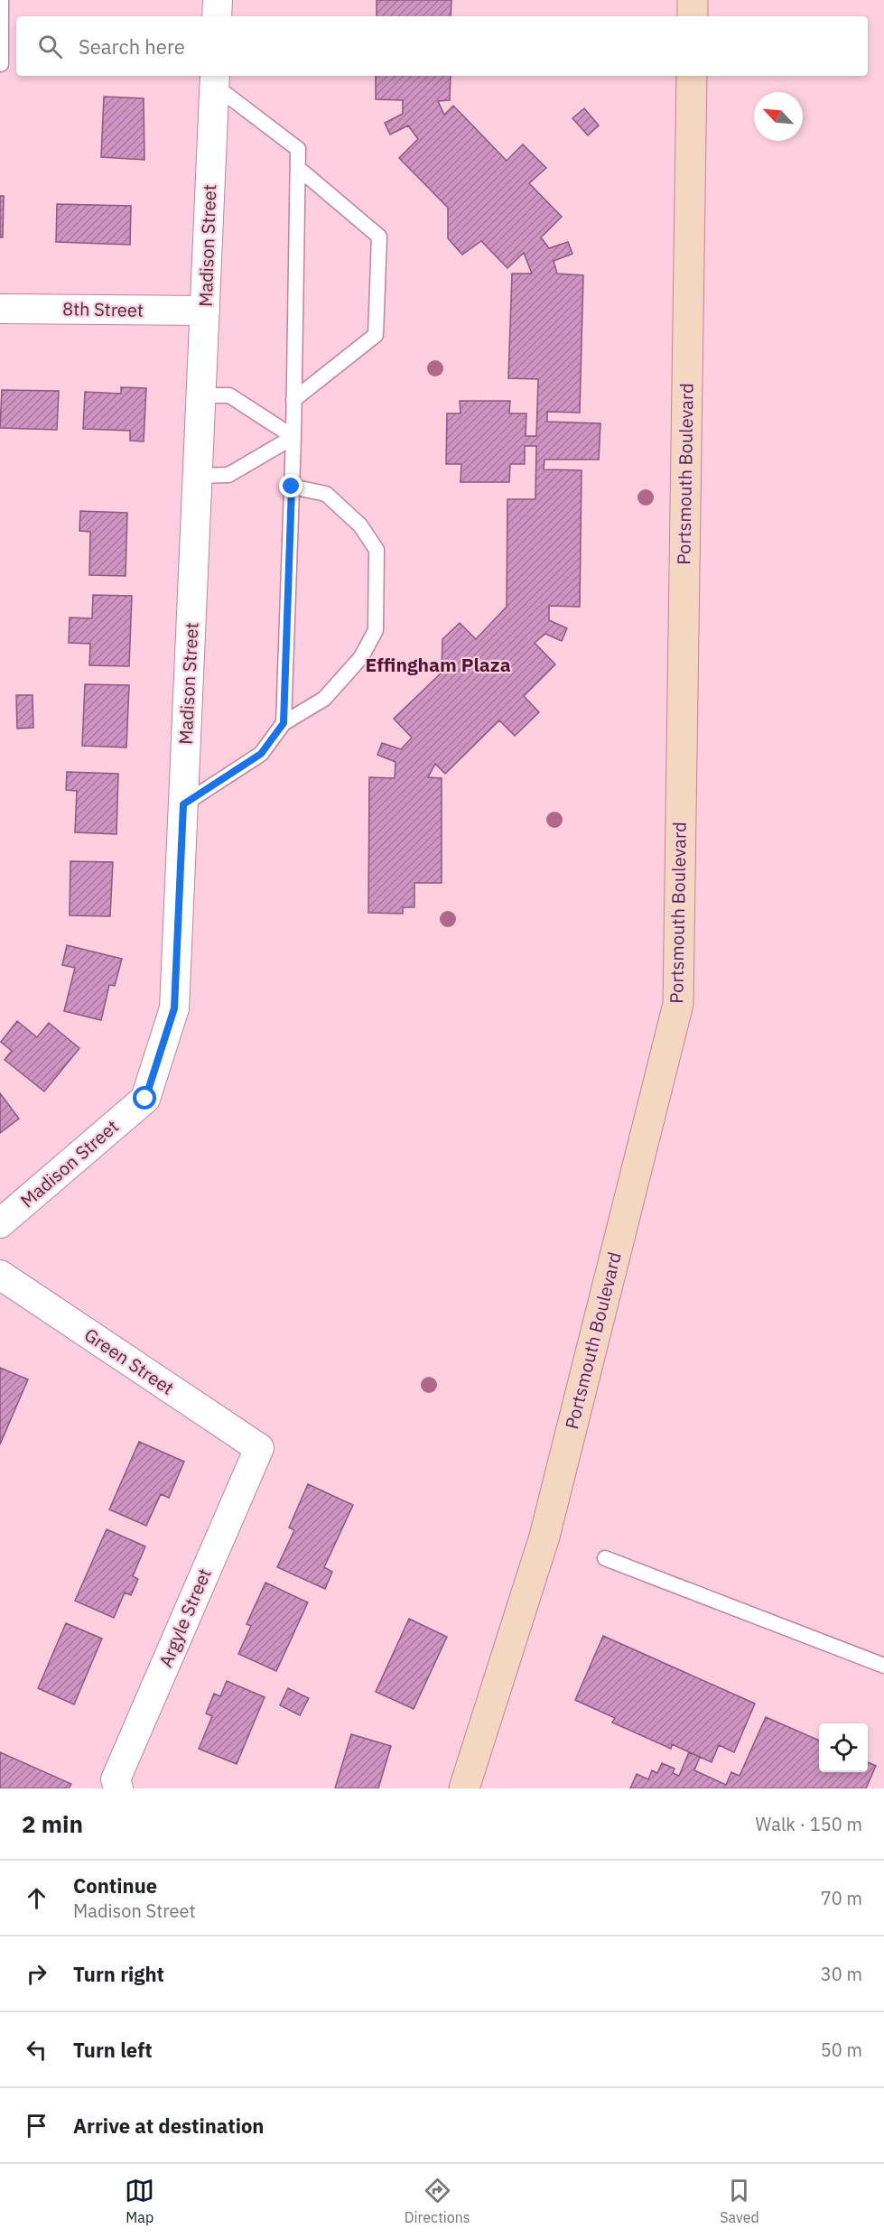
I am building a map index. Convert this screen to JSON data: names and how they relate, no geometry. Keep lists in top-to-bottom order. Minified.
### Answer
{"streets":{"main road":["Portsmouth Boulevard"],"street":["Madison Street","8th Street","Green Street","Argyle Street"]},"crossings":[["Madison Street","8th Street"],["Green Street","Argyle Street"]],"districts":["Effingham Plaza"],"north":"top left","page":{"search":"Search here","heading":["2 min","Walk · 150 m"],"list":[["Continue","Madison Street","70 m"],["Turn right","30 m"],["Turn left","50 m"],"Arrive at destination"],"nav":["Map","Directions","Saved"]}}
